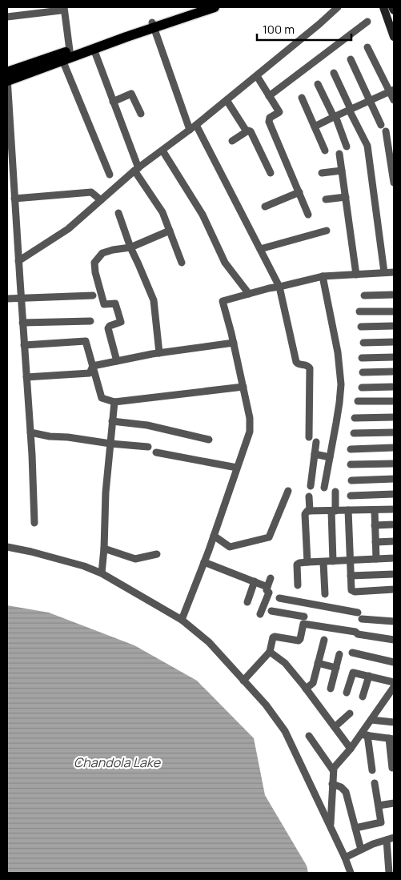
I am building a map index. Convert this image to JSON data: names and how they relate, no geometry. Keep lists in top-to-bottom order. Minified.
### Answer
{"water":["Chandola Lake"],"scale_bar":"100 m"}
